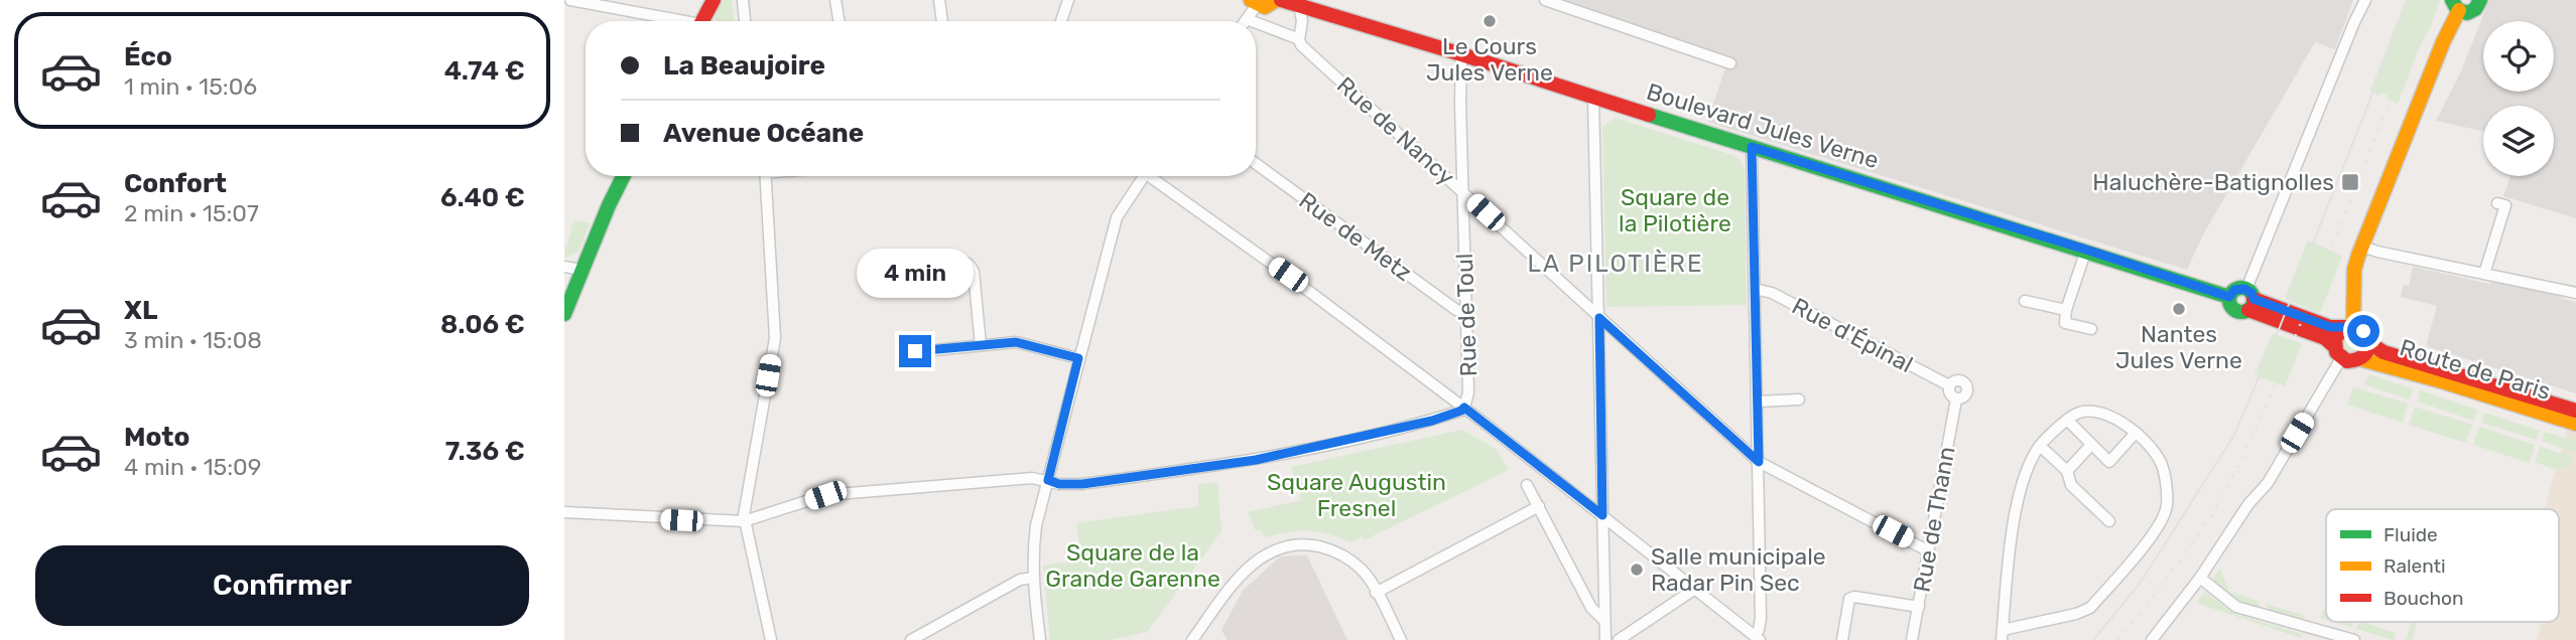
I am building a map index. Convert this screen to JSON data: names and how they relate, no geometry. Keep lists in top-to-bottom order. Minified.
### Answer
{"streets":{"main road":["Boulevard Jules Verne","Route de Paris"],"street":["Rue de Nancy","Rue de Metz","Rue de Toul","Rue d'Épinal","Rue de Thann"]},"crossings":[["Boulevard Jules Verne","Rue de Toul"],["Rue de Nancy","Rue de Toul"],["Rue de Nancy","Rue de Thann"],["Rue de Metz","Rue de Toul"],["Rue d'Épinal","Rue de Thann"]],"districts":["LA PILOTIÈRE"],"parks":["Square de la Pilotière","Square Augustin Fresnel","Square de la Grande Garenne"],"places":{"other":["Le Cours Jules Verne","Nantes Jules Verne","Salle municipale Radar Pin Sec"],"transit":["Haluchère-Batignolles"]},"legend":["Fluide","Ralenti","Bouchon"],"page":{"list":[{"name":"Éco","note":"1 min · 15:06","value":"4.74 €"},{"name":"Confort","note":"2 min · 15:07","value":"6.40 €"},{"name":"XL","note":"3 min · 15:08","value":"8.06 €"},{"name":"Moto","note":"4 min · 15:09","value":"7.36 €"}],"banner":["La Beaujoire","Avenue Océane"],"bubble":"4 min","buttons":"Confirmer"}}
